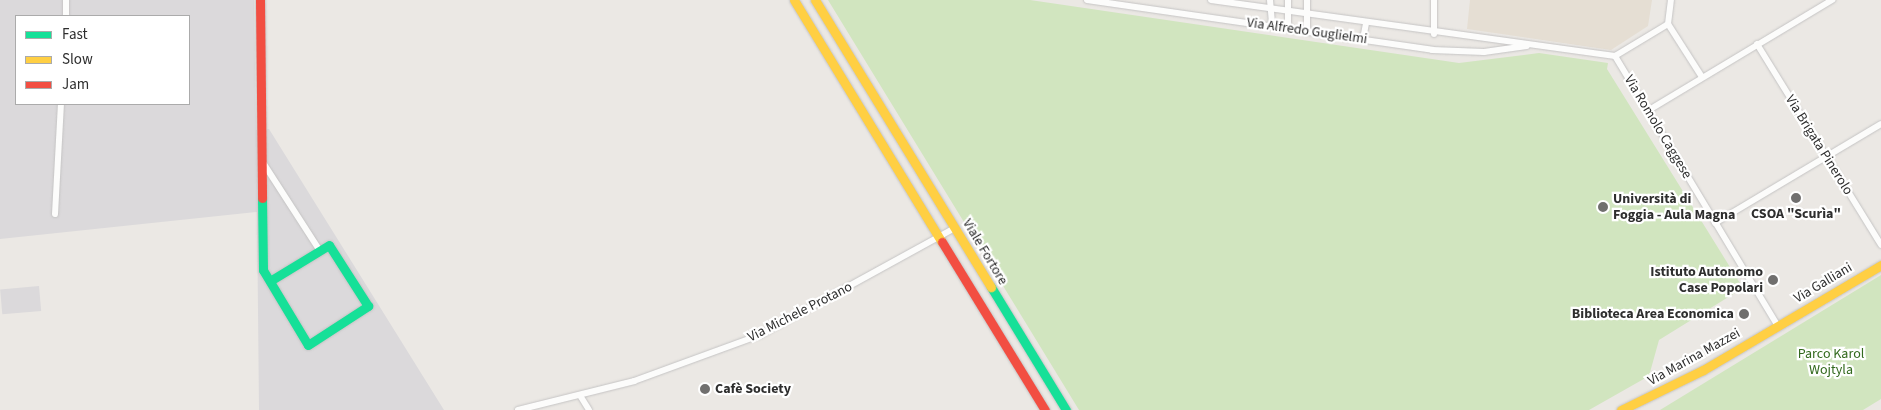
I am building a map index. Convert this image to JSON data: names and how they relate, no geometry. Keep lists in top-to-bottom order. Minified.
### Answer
{"streets":{"main road":["Viale Fortore","Via Galliani","Via Marina Mazzei"],"street":["Via Alfredo Guglielmi","Via Romolo Caggese","Via Brigata Pinerolo","Via Michele Protano"]},"crossings":[["Via Alfredo Guglielmi","Via Romolo Caggese"],["Via Romolo Caggese","Via Galliani"],["Via Romolo Caggese","Via Marina Mazzei"],["Viale Fortore","Via Michele Protano"],["Via Galliani","Via Marina Mazzei"]],"parks":["Parco Karol Wojtyla"],"places":["CSOA \"Scurìa\"","Università di Foggia - Aula Magna","Istituto Autonomo Case Popolari","Biblioteca Area Economica","Cafè Society"],"legend":["Fast","Slow","Jam"]}
